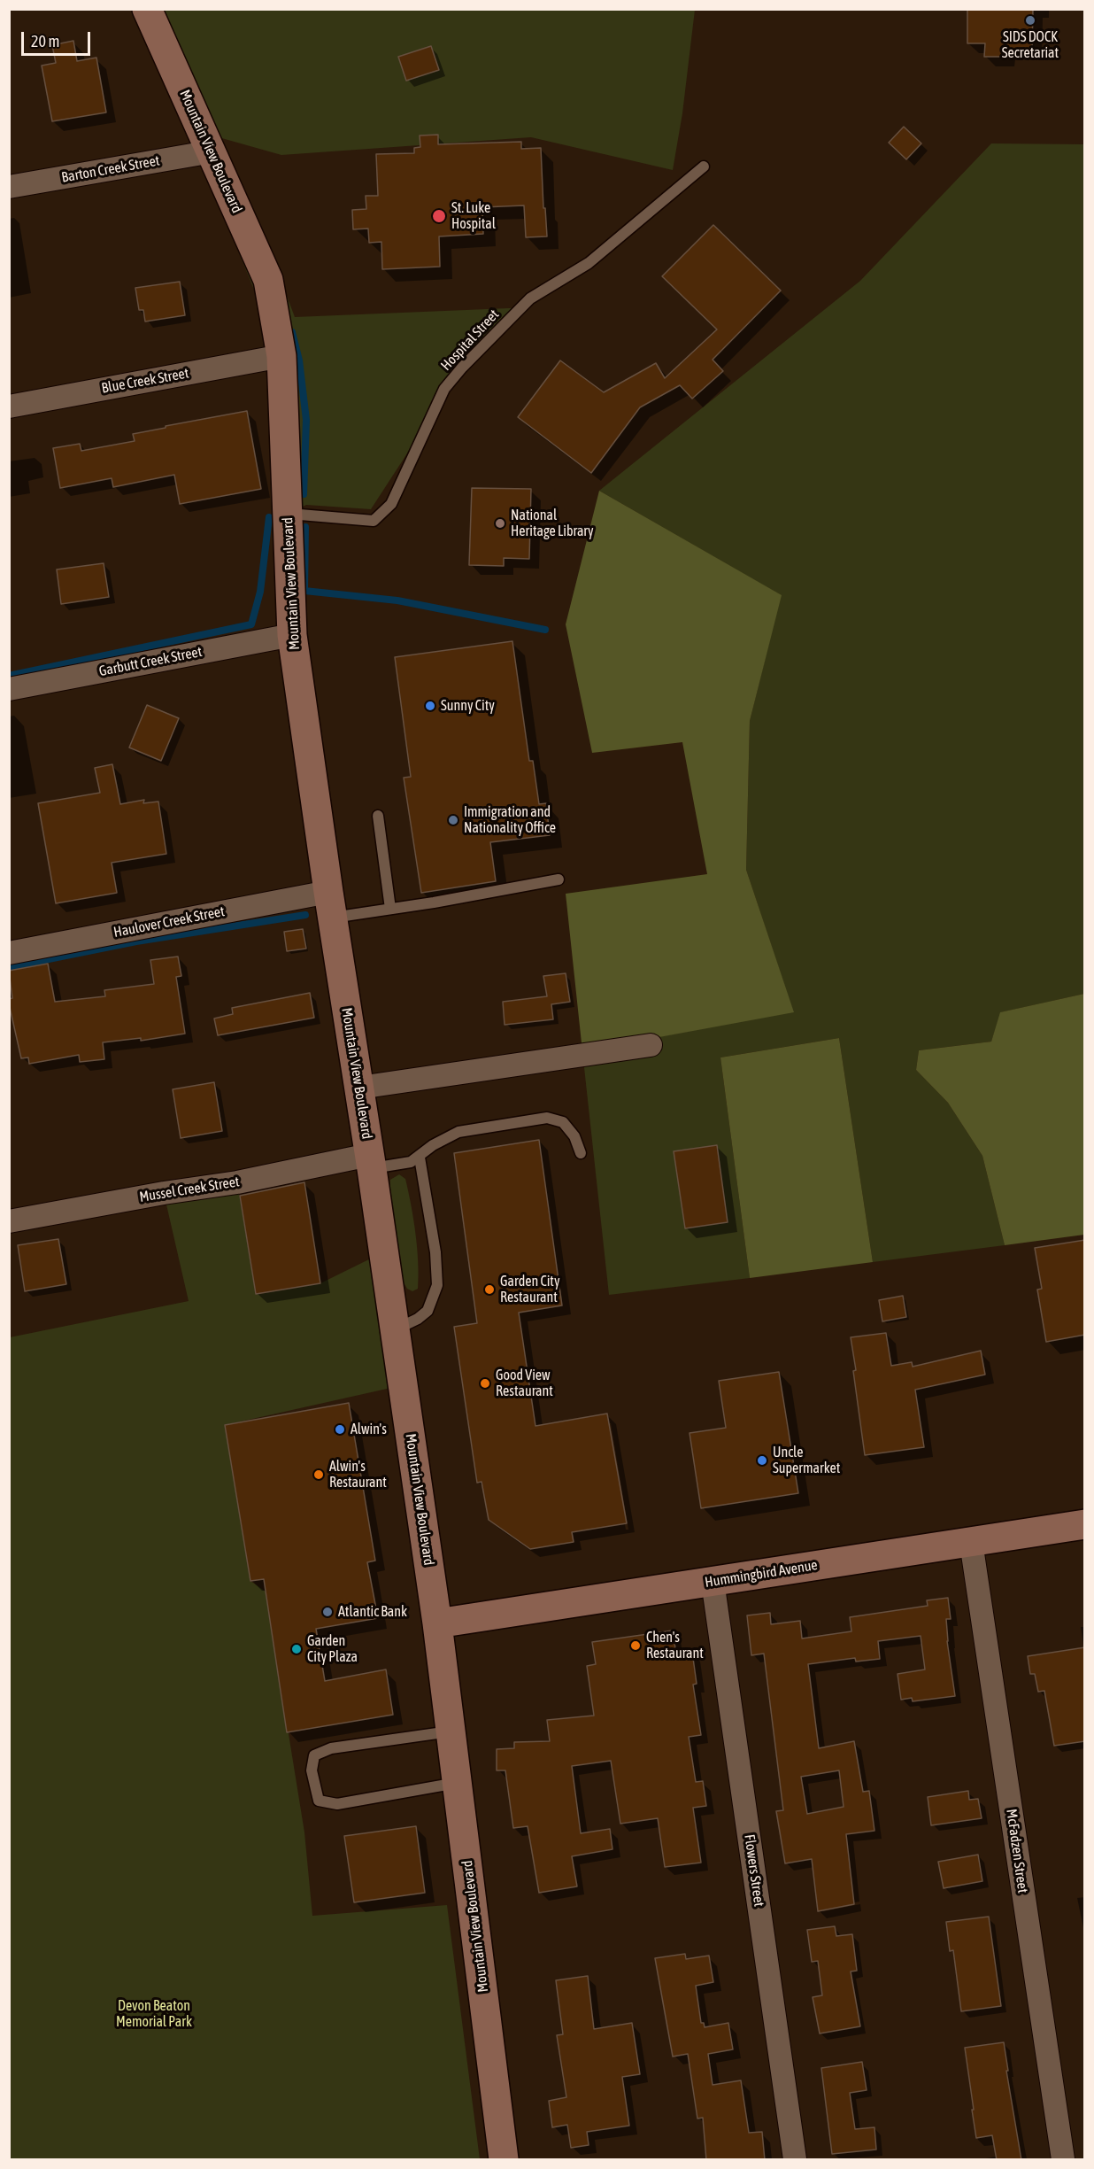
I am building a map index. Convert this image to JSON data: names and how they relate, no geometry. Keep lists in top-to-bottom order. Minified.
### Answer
{"streets":{"street":["Mountain View Boulevard","Barton Creek Street","Blue Creek Street","Garbutt Creek Street","Haulover Creek Street","Mussel Creek Street","Hummingbird Avenue","McFadzen Street","Flowers Street"],"lane":["Hospital Street"]},"crossings":[["Mountain View Boulevard","Barton Creek Street"],["Mountain View Boulevard","Hospital Street"],["Mountain View Boulevard","Blue Creek Street"],["Mountain View Boulevard","Garbutt Creek Street"],["Mountain View Boulevard","Haulover Creek Street"],["Mountain View Boulevard","Mussel Creek Street"],["Mountain View Boulevard","Hummingbird Avenue"],["Hummingbird Avenue","McFadzen Street"],["Hummingbird Avenue","Flowers Street"]],"parks":["Devon Beaton Memorial Park"],"places":["SIDS DOCK Secretariat","St. Luke Hospital","National Heritage Library","Sunny City","Immigration and Nationality Office","Garden City Restaurant","Good View Restaurant","Alwin's","Uncle Supermarket","Alwin's Restaurant","Atlantic Bank","Chen's Restaurant","Garden City Plaza"],"scale_bar":"20 m"}
